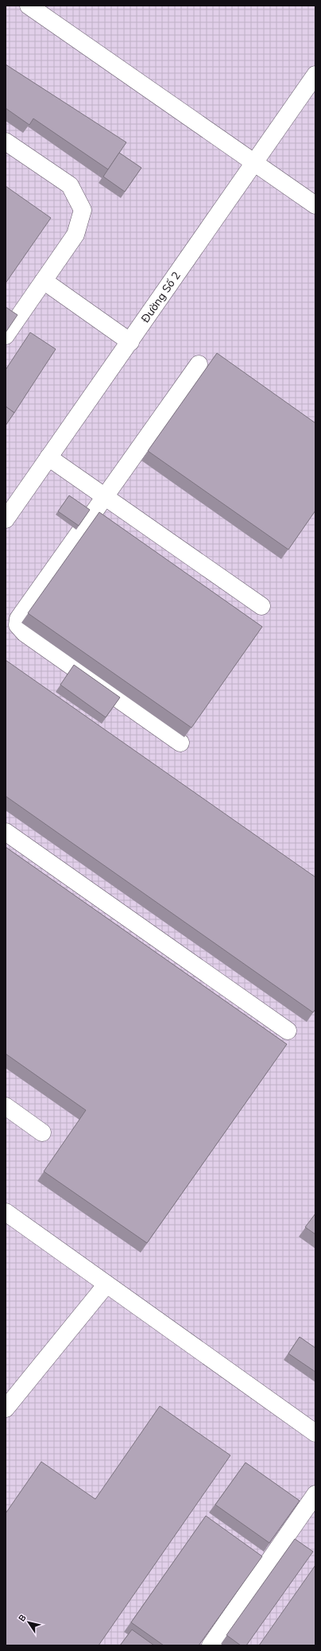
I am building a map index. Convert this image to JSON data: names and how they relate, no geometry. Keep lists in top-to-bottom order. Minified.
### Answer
{"streets":{"street":["Đường Số 2"]},"north":"top left"}
